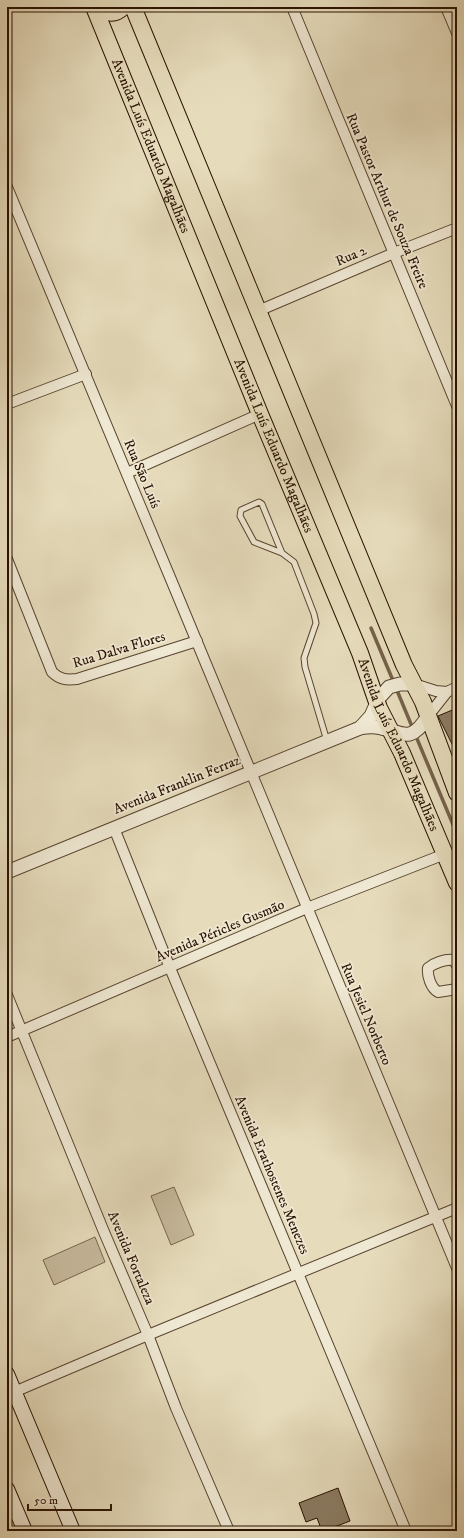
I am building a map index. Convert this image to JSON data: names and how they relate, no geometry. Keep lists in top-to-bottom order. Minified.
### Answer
{"streets":{"main road":["Avenida Luís Eduardo Magalhães"],"street":["Rua Pastor Arthur de Souza Freire","Rua 2","Rua São Luís","Rua Dalva Flores","Avenida Franklin Ferraz","Avenida Péricles Gusmão","Rua Jesiel Norberto","Avenida Erathostenes Menezes","Avenida Fortaleza"]},"crossings":[["Avenida Luís Eduardo Magalhães","Avenida Péricles Gusmão"],["Rua Pastor Arthur de Souza Freire","Rua 2"],["Rua São Luís","Rua Dalva Flores"],["Rua São Luís","Avenida Franklin Ferraz"],["Rua São Luís","Rua Jesiel Norberto"],["Avenida Franklin Ferraz","Rua Jesiel Norberto"],["Avenida Franklin Ferraz","Avenida Erathostenes Menezes"],["Avenida Péricles Gusmão","Rua Jesiel Norberto"],["Avenida Péricles Gusmão","Avenida Erathostenes Menezes"],["Avenida Péricles Gusmão","Avenida Fortaleza"]],"scale_bar":"50 m"}
